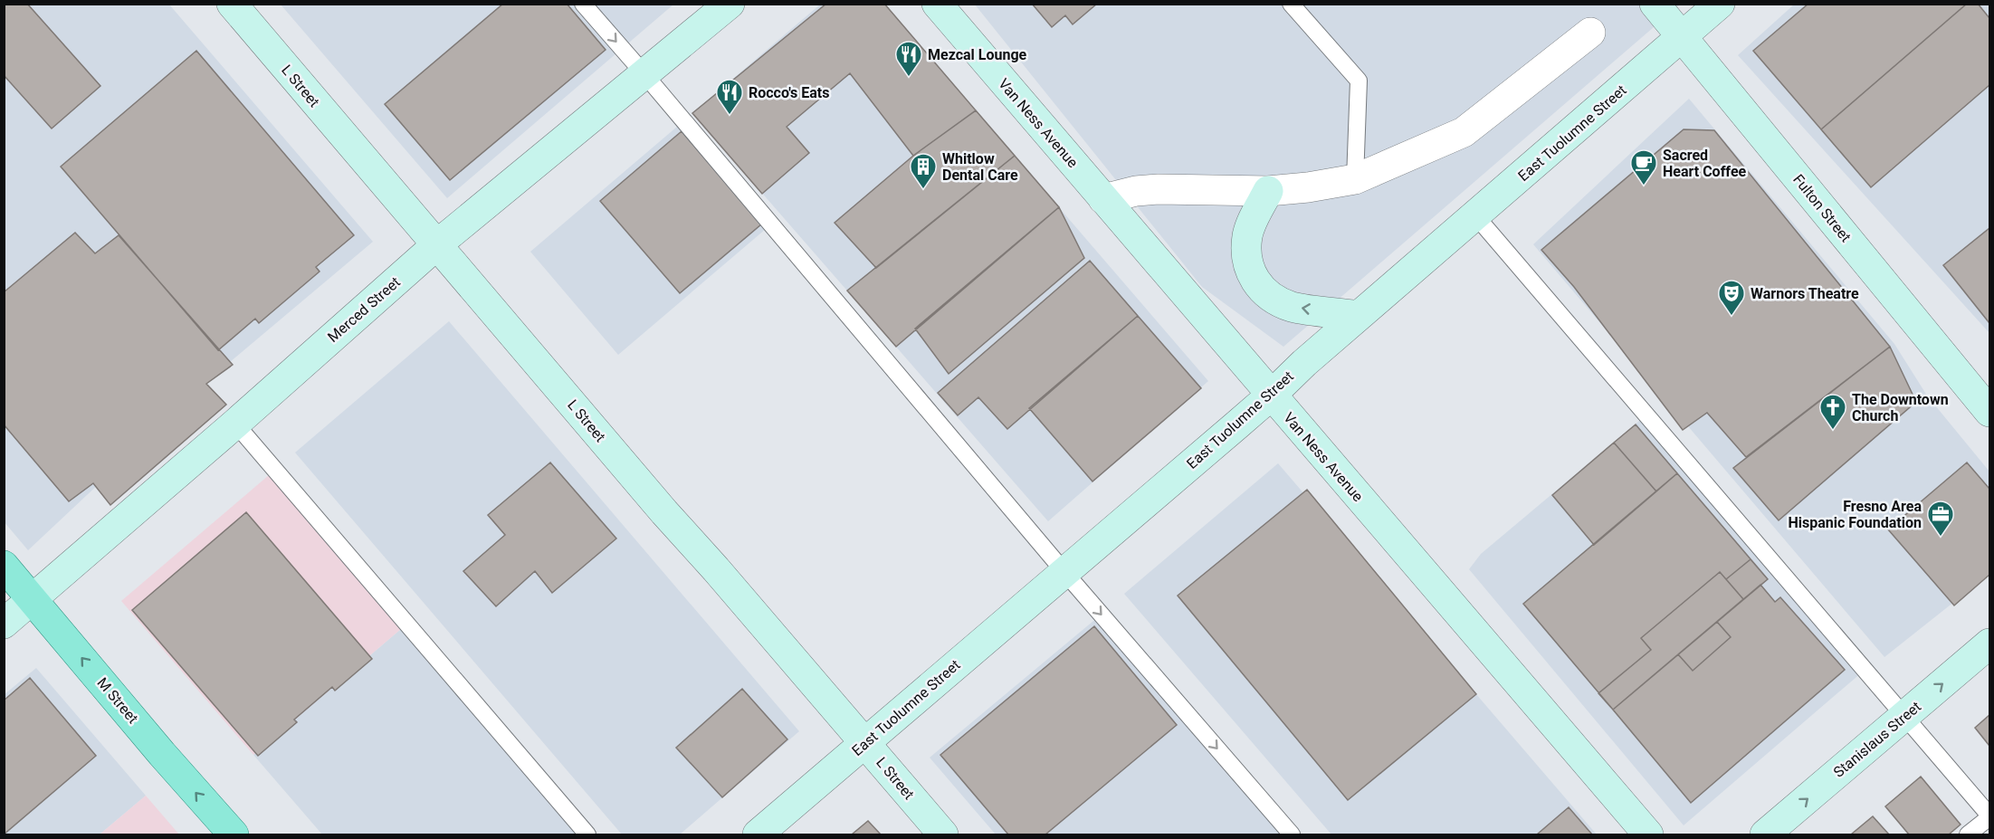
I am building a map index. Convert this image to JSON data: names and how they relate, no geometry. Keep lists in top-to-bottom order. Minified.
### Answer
{"streets":{"main road":["L Street","Van Ness Avenue","East Tuolumne Street","Fulton Street","Merced Street","M Street","Stanislaus Street"]},"crossings":[["L Street","East Tuolumne Street"],["L Street","Merced Street"],["Van Ness Avenue","East Tuolumne Street"],["East Tuolumne Street","Fulton Street"],["Merced Street","M Street"]],"one_way":["M Street","Stanislaus Street"],"places":{"restaurant":["Mezcal Lounge","Rocco's Eats"],"cafe":["Sacred Heart Coffee"],"building":["Whitlow Dental Care"],"theatre":["Warnors Theatre"],"church":["The Downtown Church"],"office":["Fresno Area Hispanic Foundation"]}}
